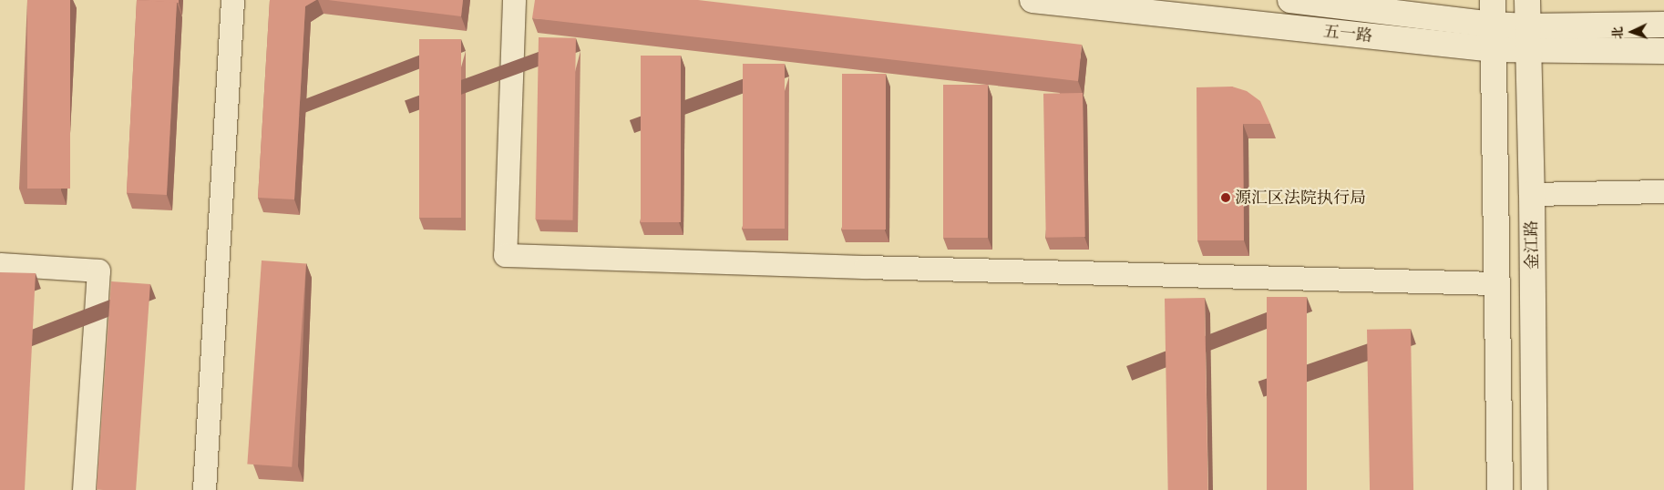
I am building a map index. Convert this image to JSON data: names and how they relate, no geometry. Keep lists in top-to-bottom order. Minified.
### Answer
{"streets":{"street":["五一路","金江路"]},"crossings":[["五一路","金江路"]],"places":["源汇区法院执行局"],"north":"left"}
